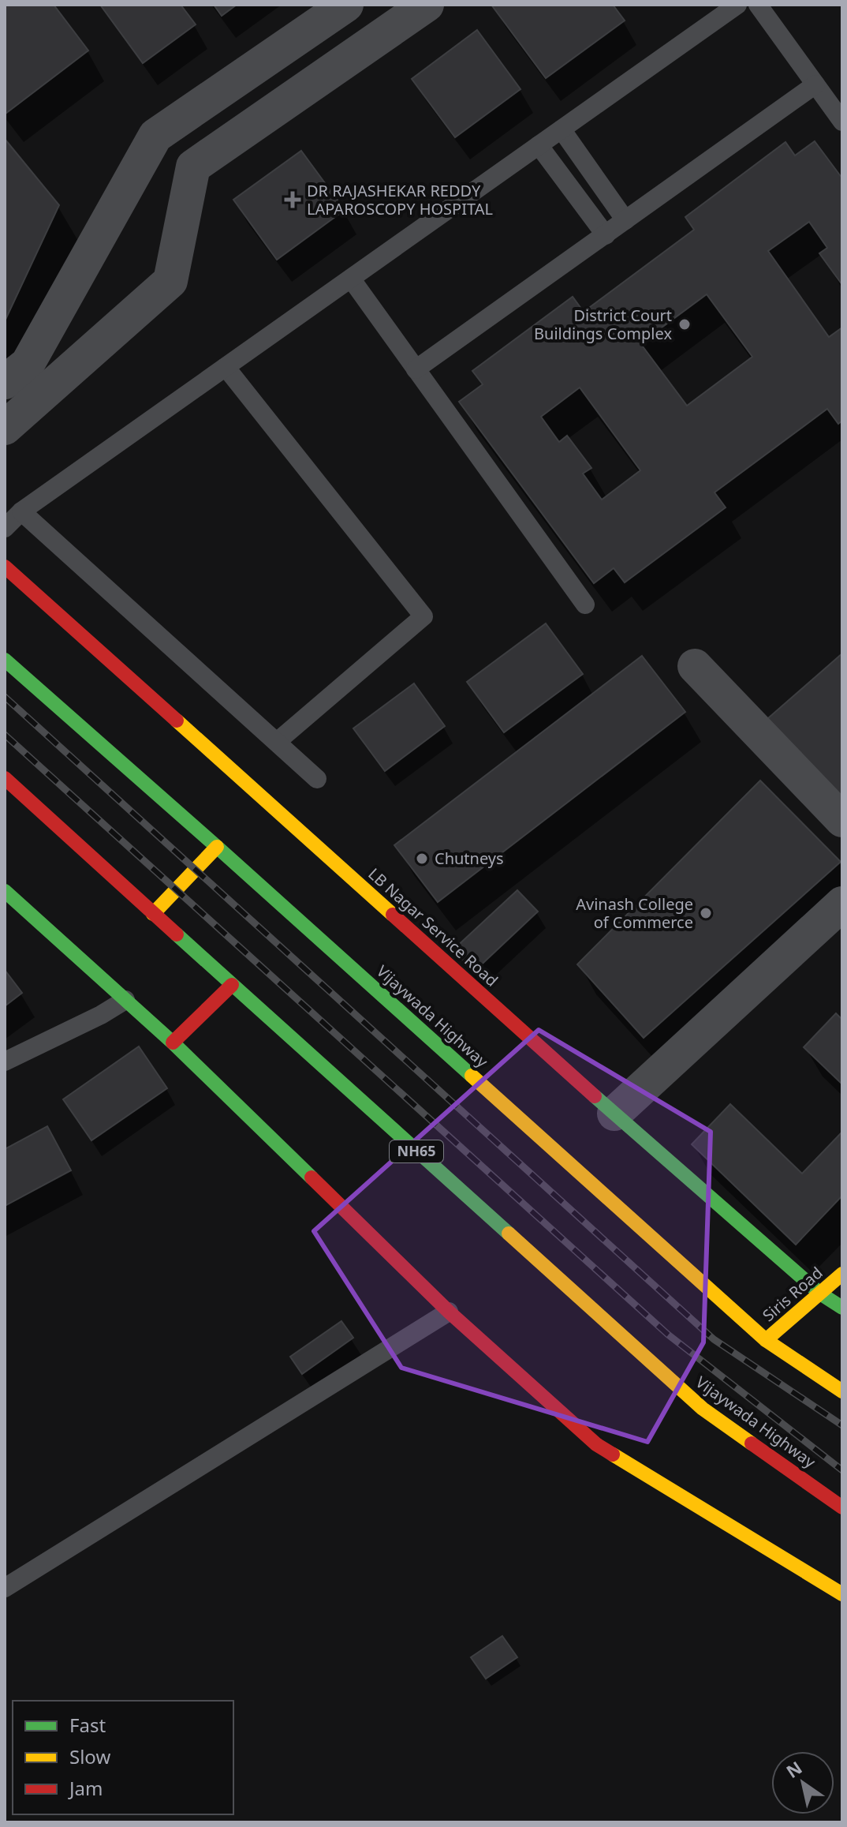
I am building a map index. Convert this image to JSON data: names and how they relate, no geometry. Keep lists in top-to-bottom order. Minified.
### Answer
{"streets":{"main road":["LB Nagar Service Road","Vijaywada Highway","NH65","Siris Road"]},"crossings":[["LB Nagar Service Road","Siris Road"],["Vijaywada Highway","Siris Road"]],"places":{"health":["DR RAJASHEKAR REDDY LAPAROSCOPY HOSPITAL"],"other":["District Court Buildings Complex","Chutneys","Avinash College of Commerce"]},"legend":["Fast","Slow","Jam"],"north":"top left"}
